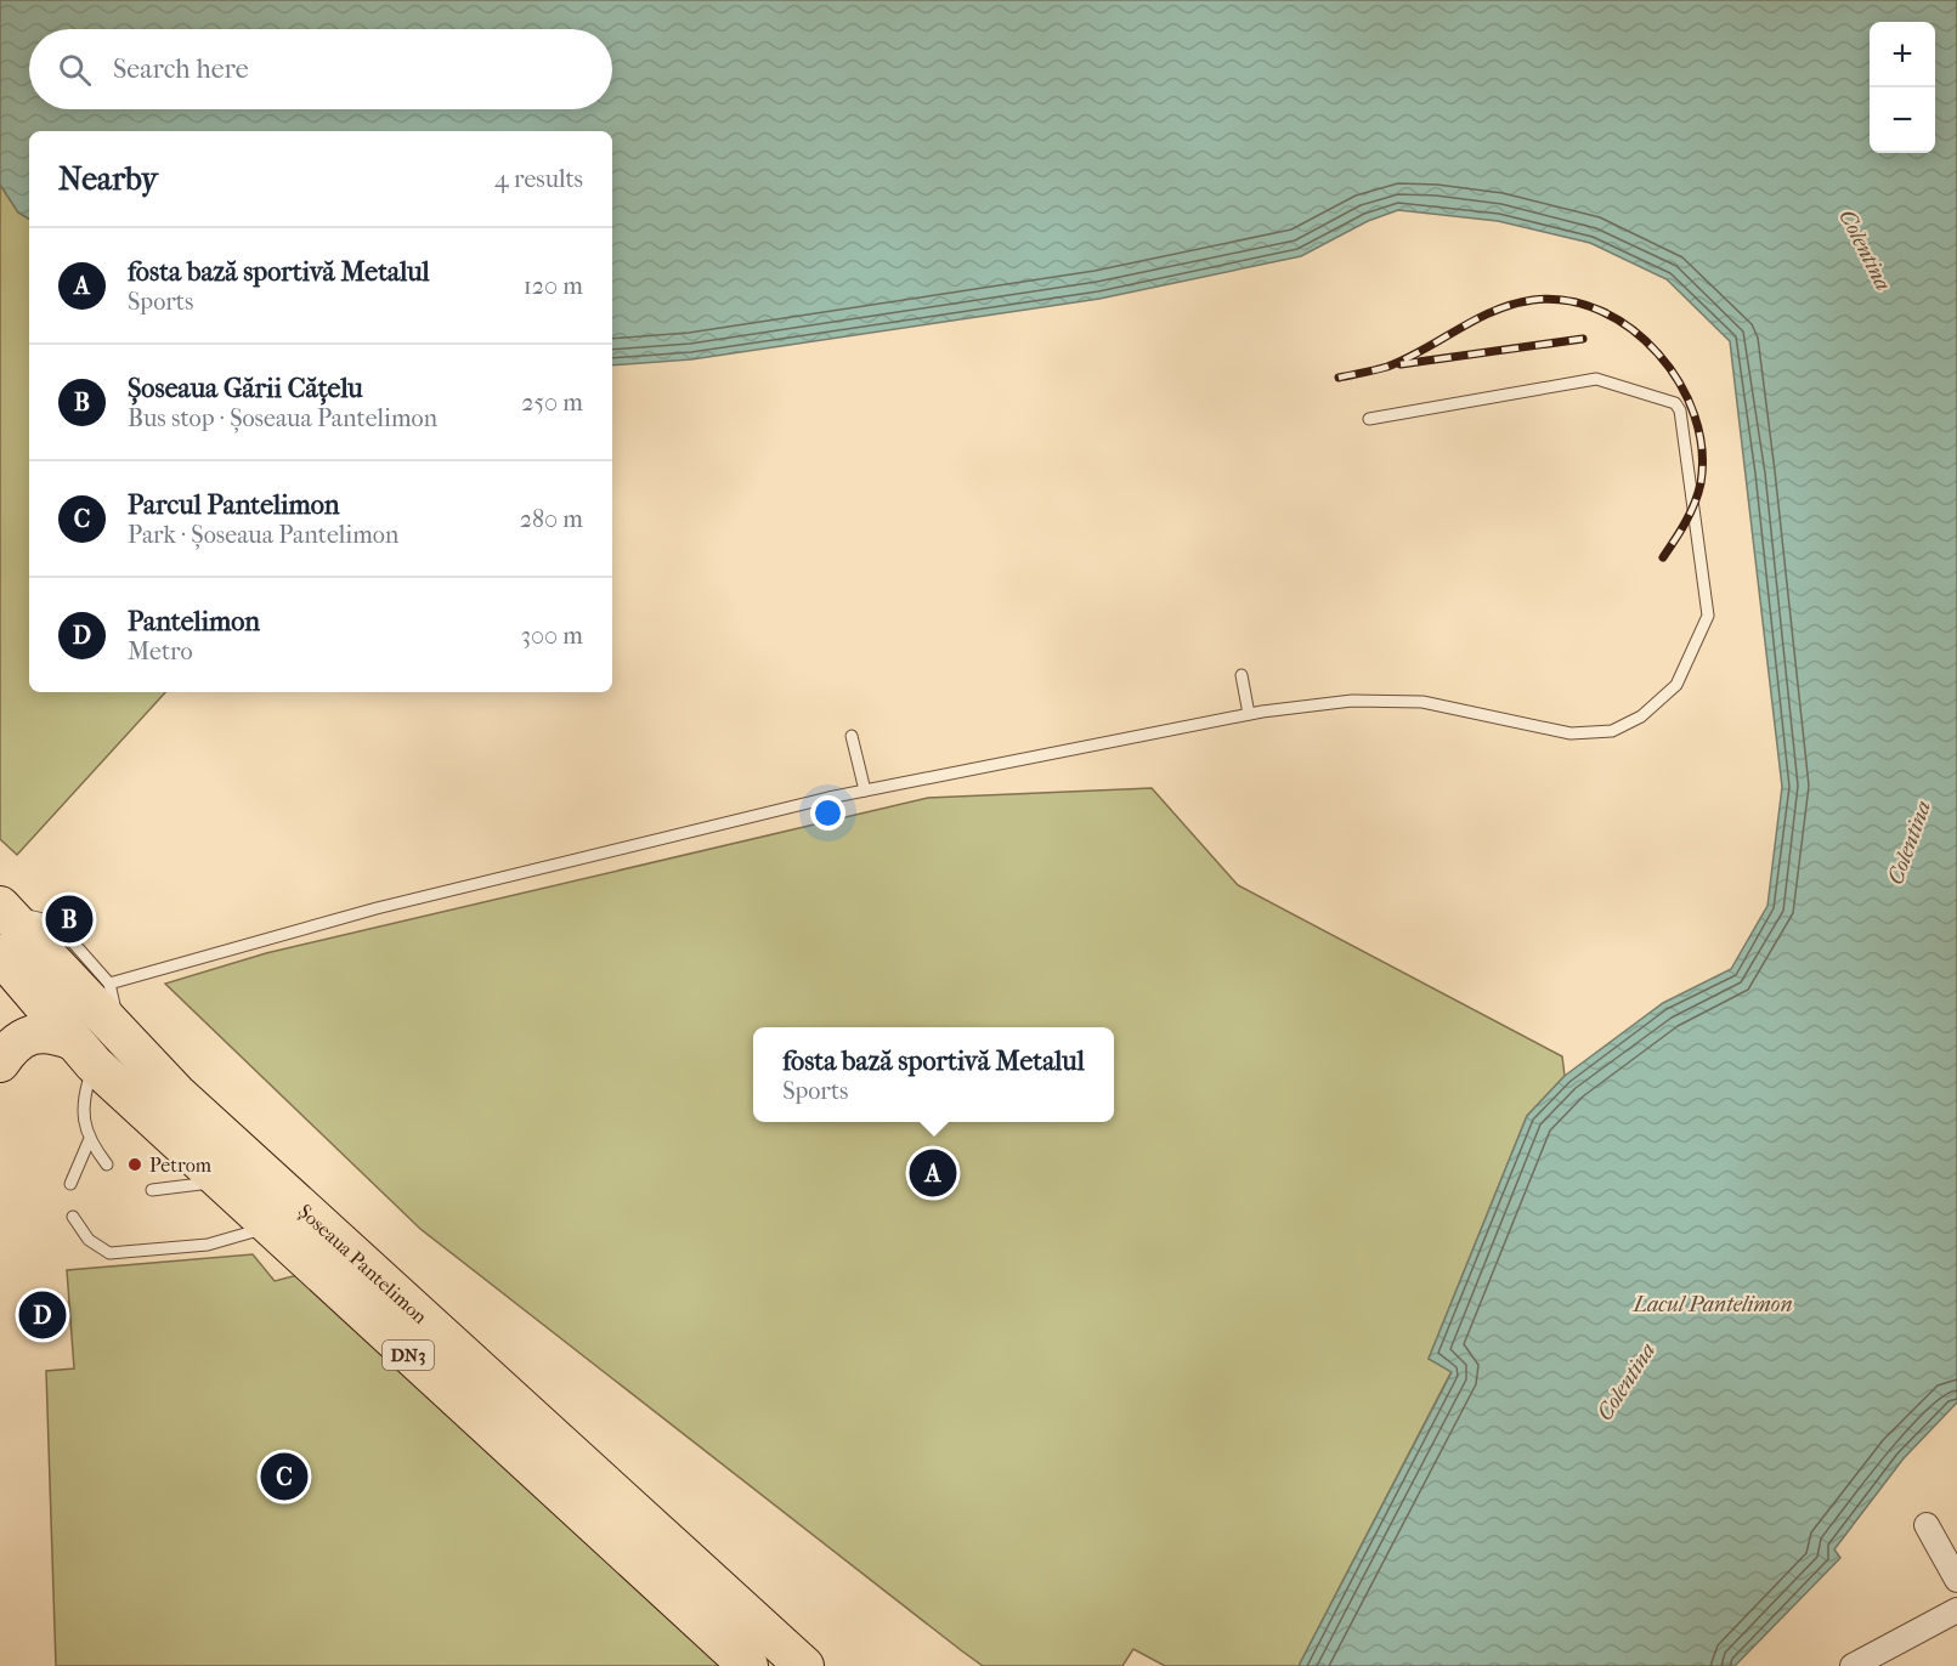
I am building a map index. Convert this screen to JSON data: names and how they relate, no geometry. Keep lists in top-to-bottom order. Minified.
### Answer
{"streets":{"main road":["Șoseaua Pantelimon","DN3"]},"water":["Colentina","Lacul Pantelimon"],"places":["Petrom"],"page":{"map_buttons":["+","−"],"search":"Search here","heading":["Nearby","4 results"],"list":[{"mark":"A","name":"fosta bază sportivă Metalul","note":"Sports","value":"120 m"},{"mark":"B","name":"Șoseaua Gării Cățelu","note":"Bus stop · Șoseaua Pantelimon","value":"250 m"},{"mark":"C","name":"Parcul Pantelimon","note":"Park · Șoseaua Pantelimon","value":"280 m"},{"mark":"D","name":"Pantelimon","note":"Metro","value":"300 m"}],"pins":["B","A","D","C"],"popup":["fosta bază sportivă Metalul","Sports"]}}
